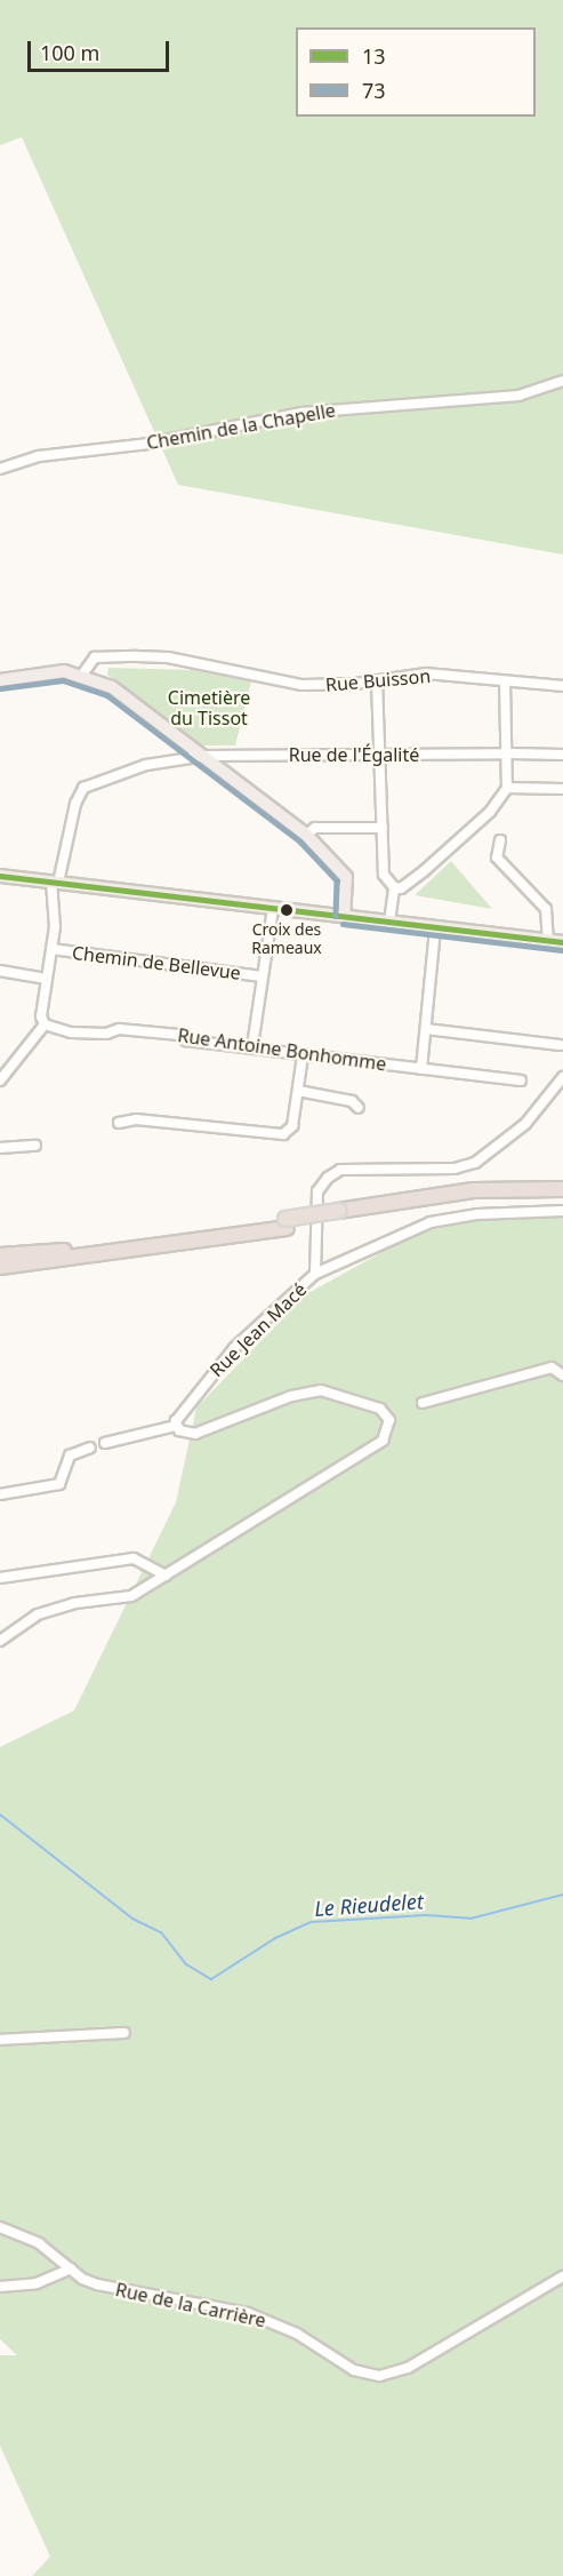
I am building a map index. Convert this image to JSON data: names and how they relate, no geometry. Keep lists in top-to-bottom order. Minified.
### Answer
{"streets":{"street":["Chemin de la Chapelle","Rue Buisson","Rue de l'Égalité","Chemin de Bellevue","Rue Antoine Bonhomme","Rue Jean Macé","Rue de la Carrière"]},"water":["Le Rieudelet"],"parks":["Cimetière du Tissot"],"places":["Croix des Rameaux"],"lines":["transit line 73","transit line 13"],"legend":["13","73"],"scale_bar":"100 m"}
